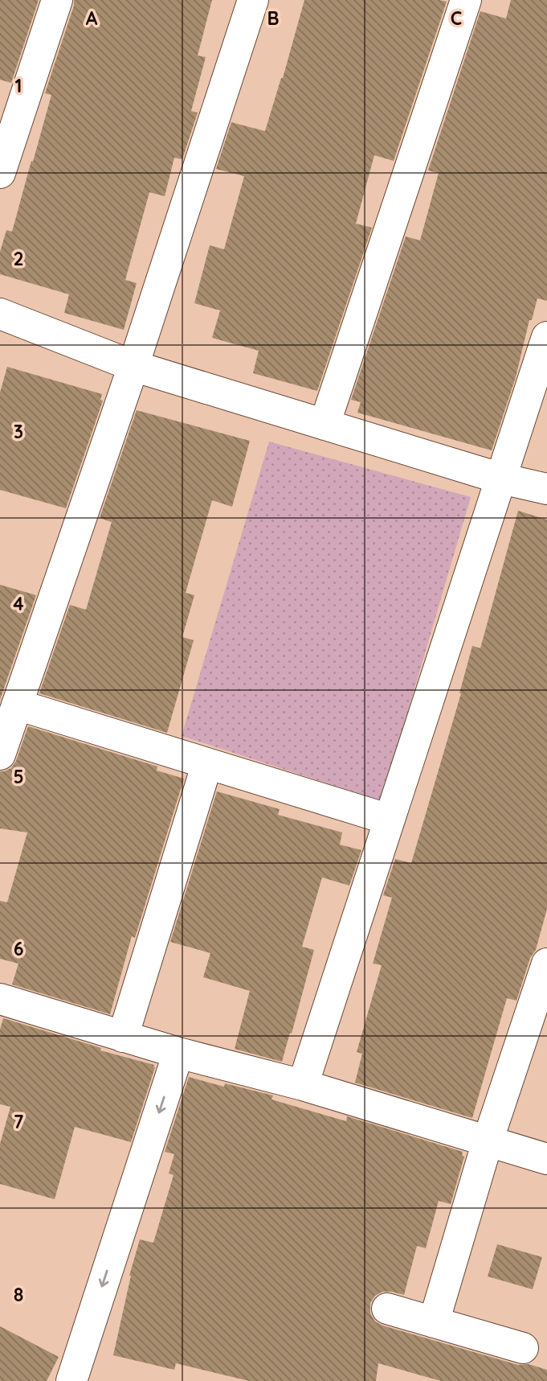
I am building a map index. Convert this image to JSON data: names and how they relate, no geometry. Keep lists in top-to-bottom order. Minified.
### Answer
{"grid":{"columns":["A","B","C"],"rows":["1","2","3","4","5","6","7","8"]}}
